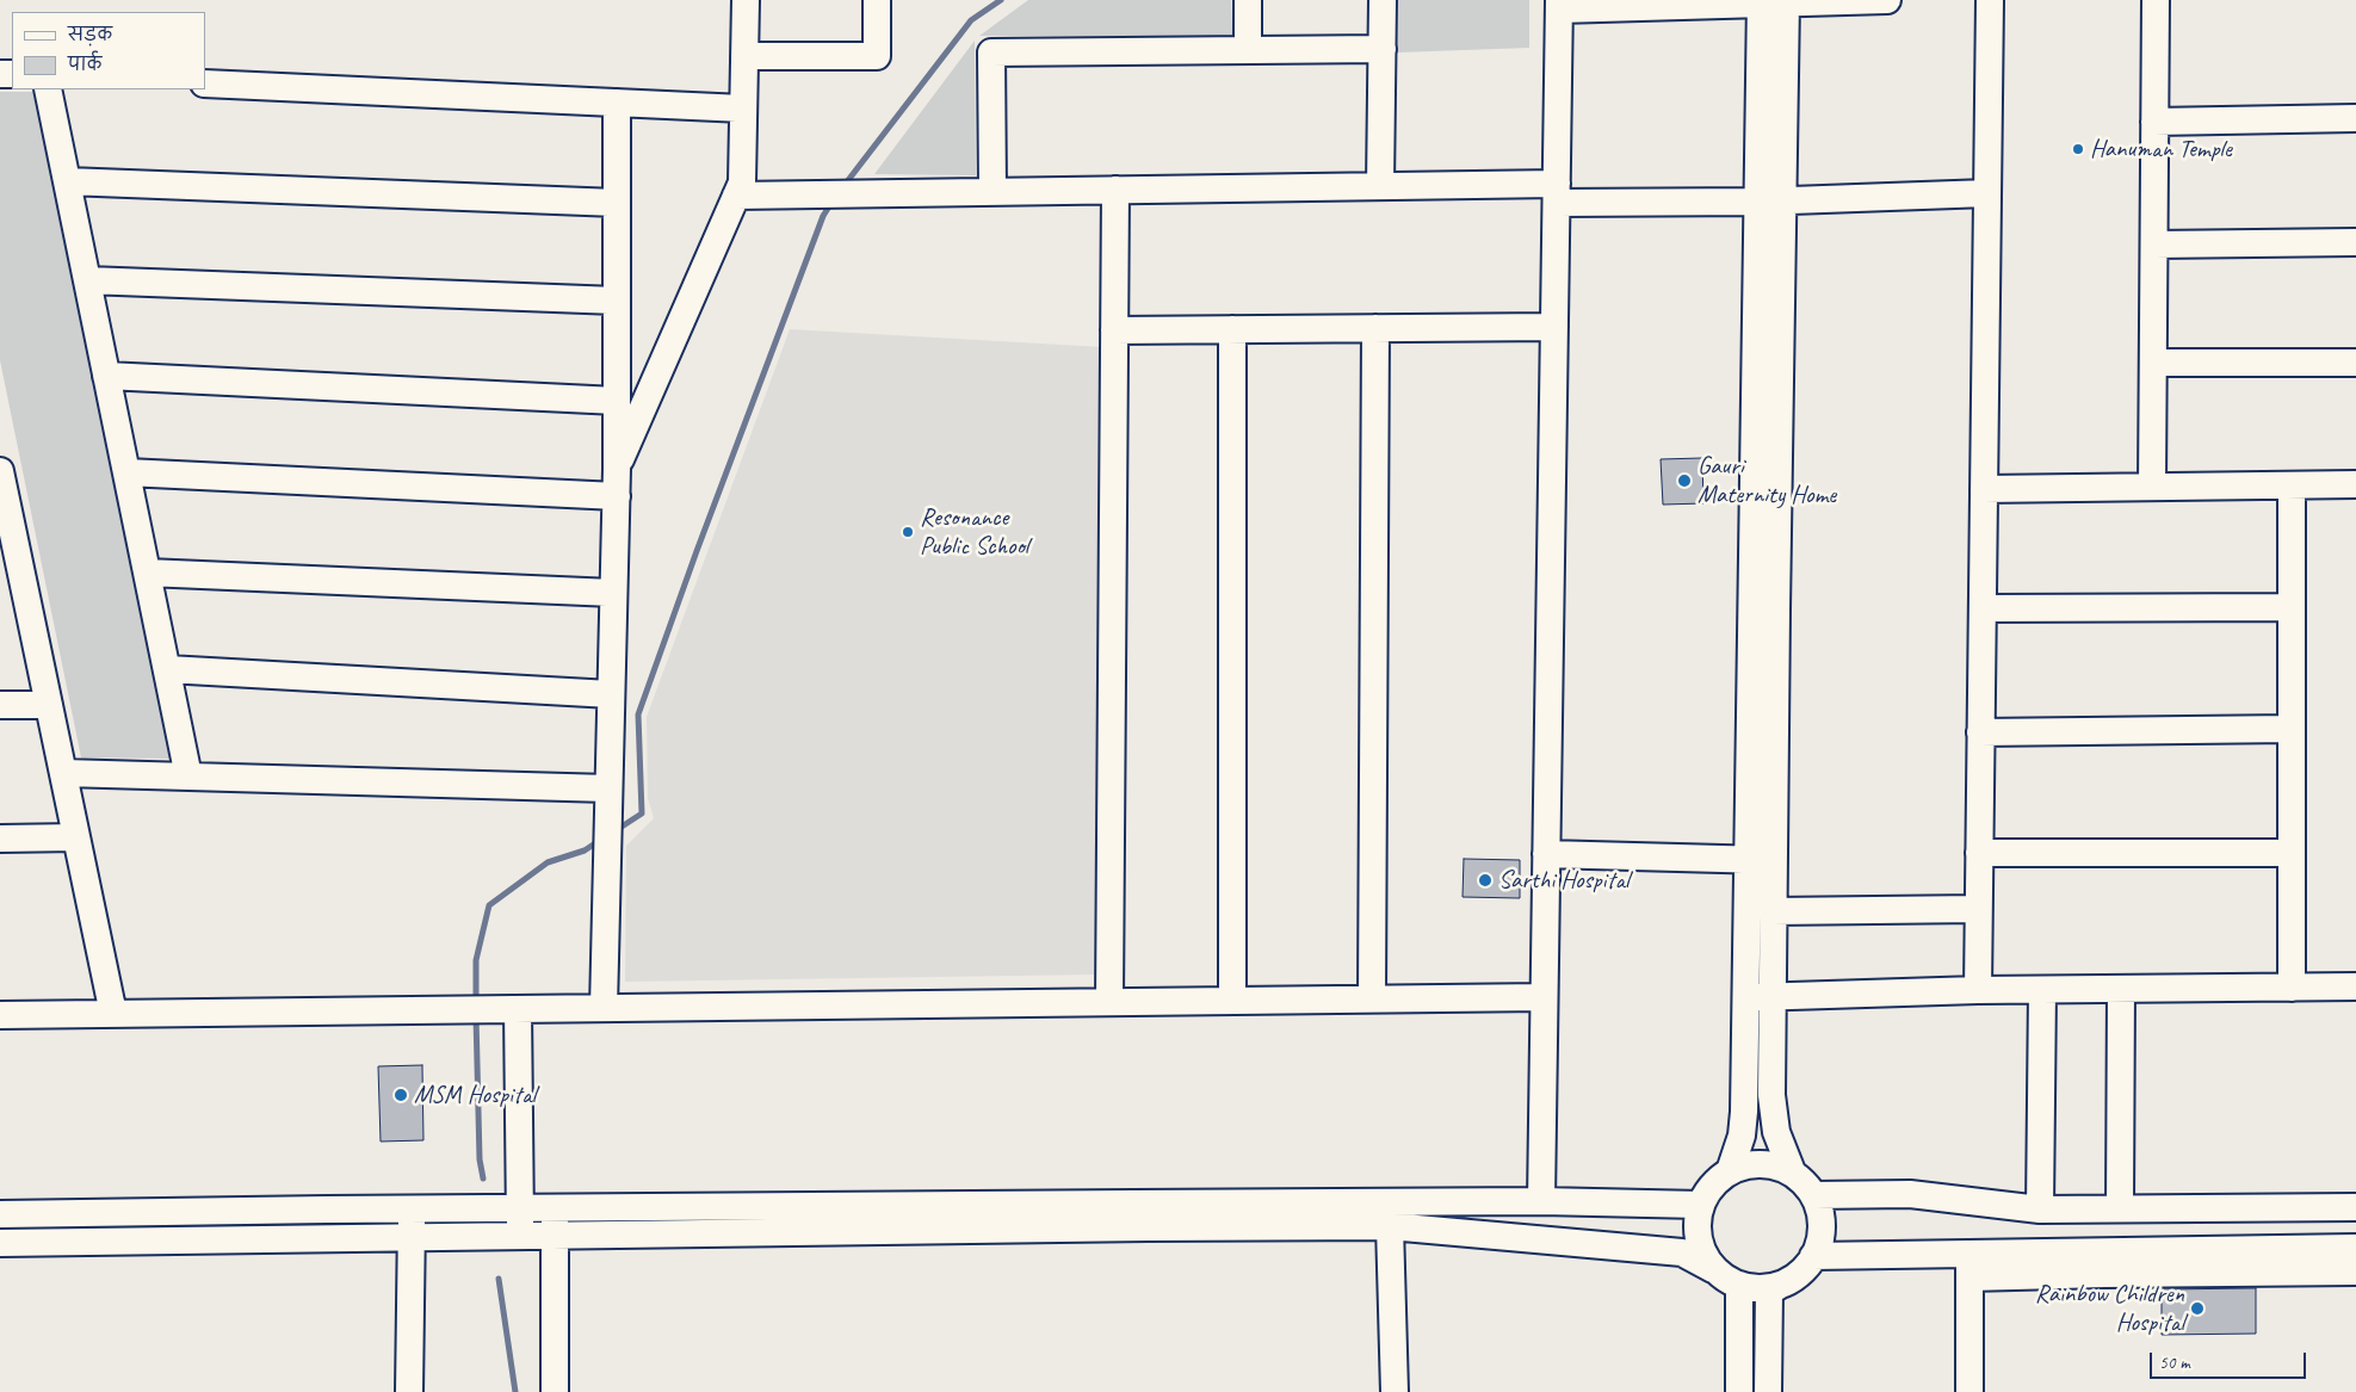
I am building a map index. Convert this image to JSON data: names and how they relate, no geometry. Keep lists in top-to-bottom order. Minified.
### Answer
{"places":["Hanuman Temple","Gauri Maternity Home","Resonance Public School","Sarthi Hospital","MSM Hospital","Rainbow Children Hospital"],"legend":["सड़क","पार्क"],"scale_bar":"50 m"}
